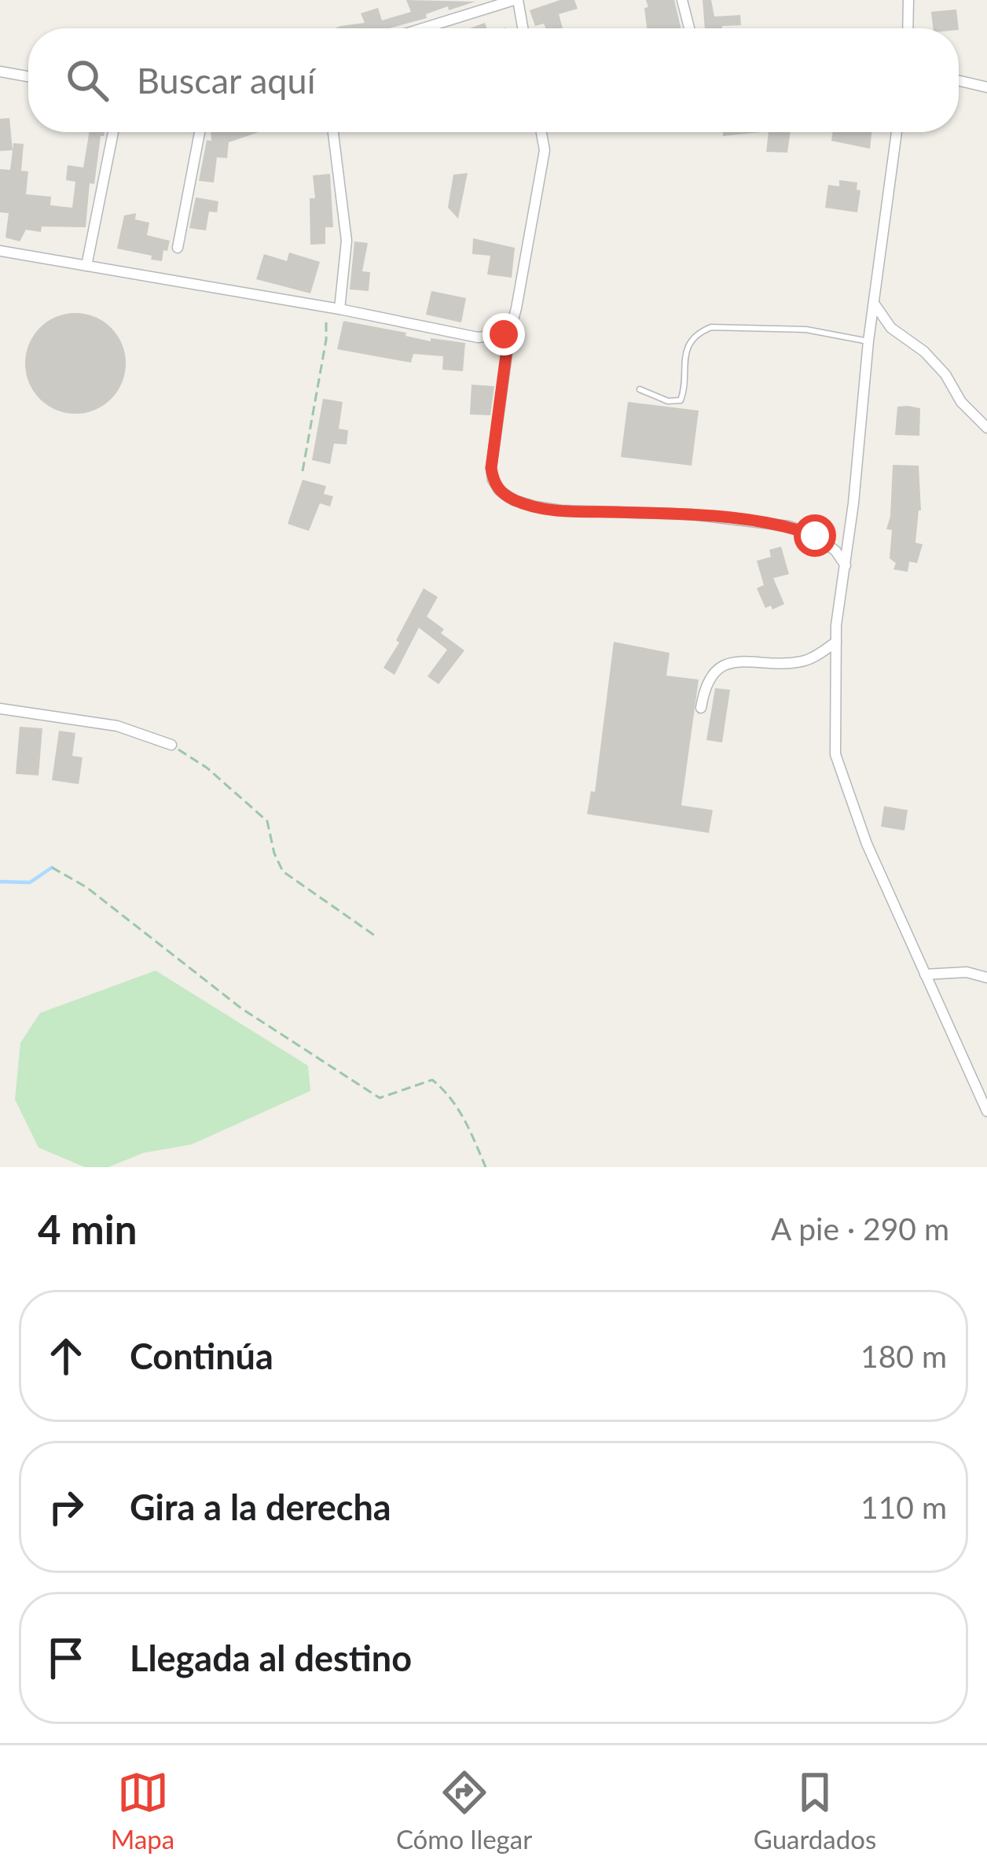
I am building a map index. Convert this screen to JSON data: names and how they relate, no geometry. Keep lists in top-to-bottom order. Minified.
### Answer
{"page":{"search":"Buscar aquí","heading":["4 min","A pie · 290 m"],"list":[["Continúa","180 m"],["Gira a la derecha","110 m"],"Llegada al destino"],"nav":["Mapa","Cómo llegar","Guardados"]}}
